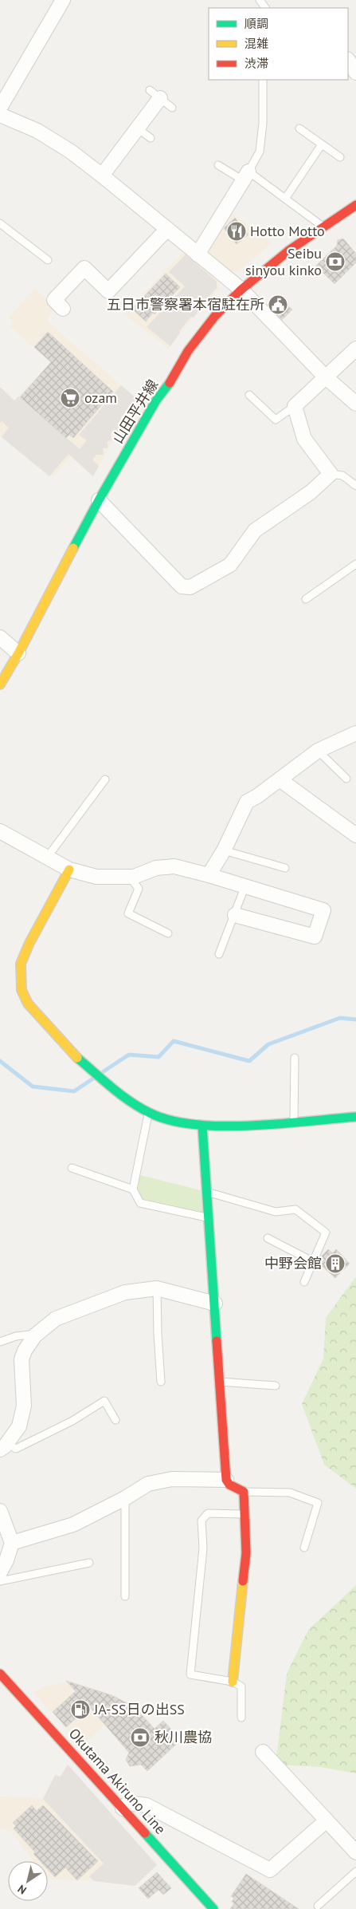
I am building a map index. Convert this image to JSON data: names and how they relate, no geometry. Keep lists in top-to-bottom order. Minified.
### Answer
{"streets":{"street":["山田平井線","Okutama Akiruno Line"]},"places":{"restaurant":["Hotto Motto"],"bank":["Seibu sinyou kinko","秋川農協"],"public building":["五日市警察署本宿駐在所"],"supermarket":["ozam"],"building":["中野会館"],"fuel station":["JA-SS日の出SS"]},"legend":["順調","混雑","渋滞"],"north":"bottom left"}
